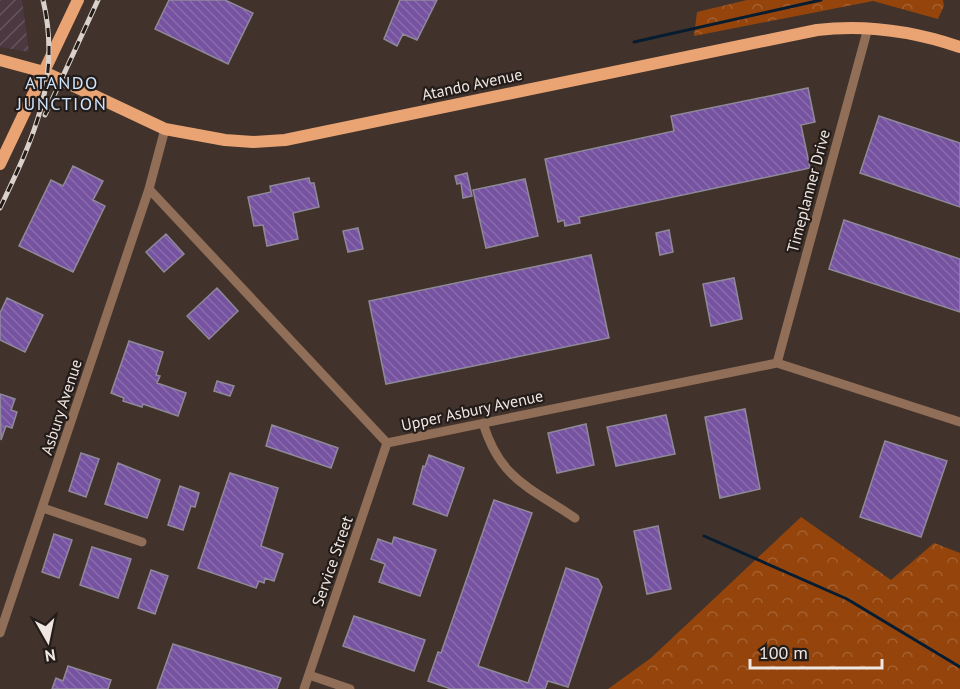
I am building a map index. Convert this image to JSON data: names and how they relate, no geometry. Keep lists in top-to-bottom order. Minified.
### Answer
{"streets":{"main road":["Atando Avenue"],"street":["Timeplanner Drive","Asbury Avenue","Upper Asbury Avenue","Service Street"]},"crossings":[["Atando Avenue","Timeplanner Drive"],["Timeplanner Drive","Upper Asbury Avenue"],["Asbury Avenue","Upper Asbury Avenue"],["Upper Asbury Avenue","Service Street"]],"districts":["ATANDO JUNCTION"],"scale_bar":"100 m","north":"bottom"}
